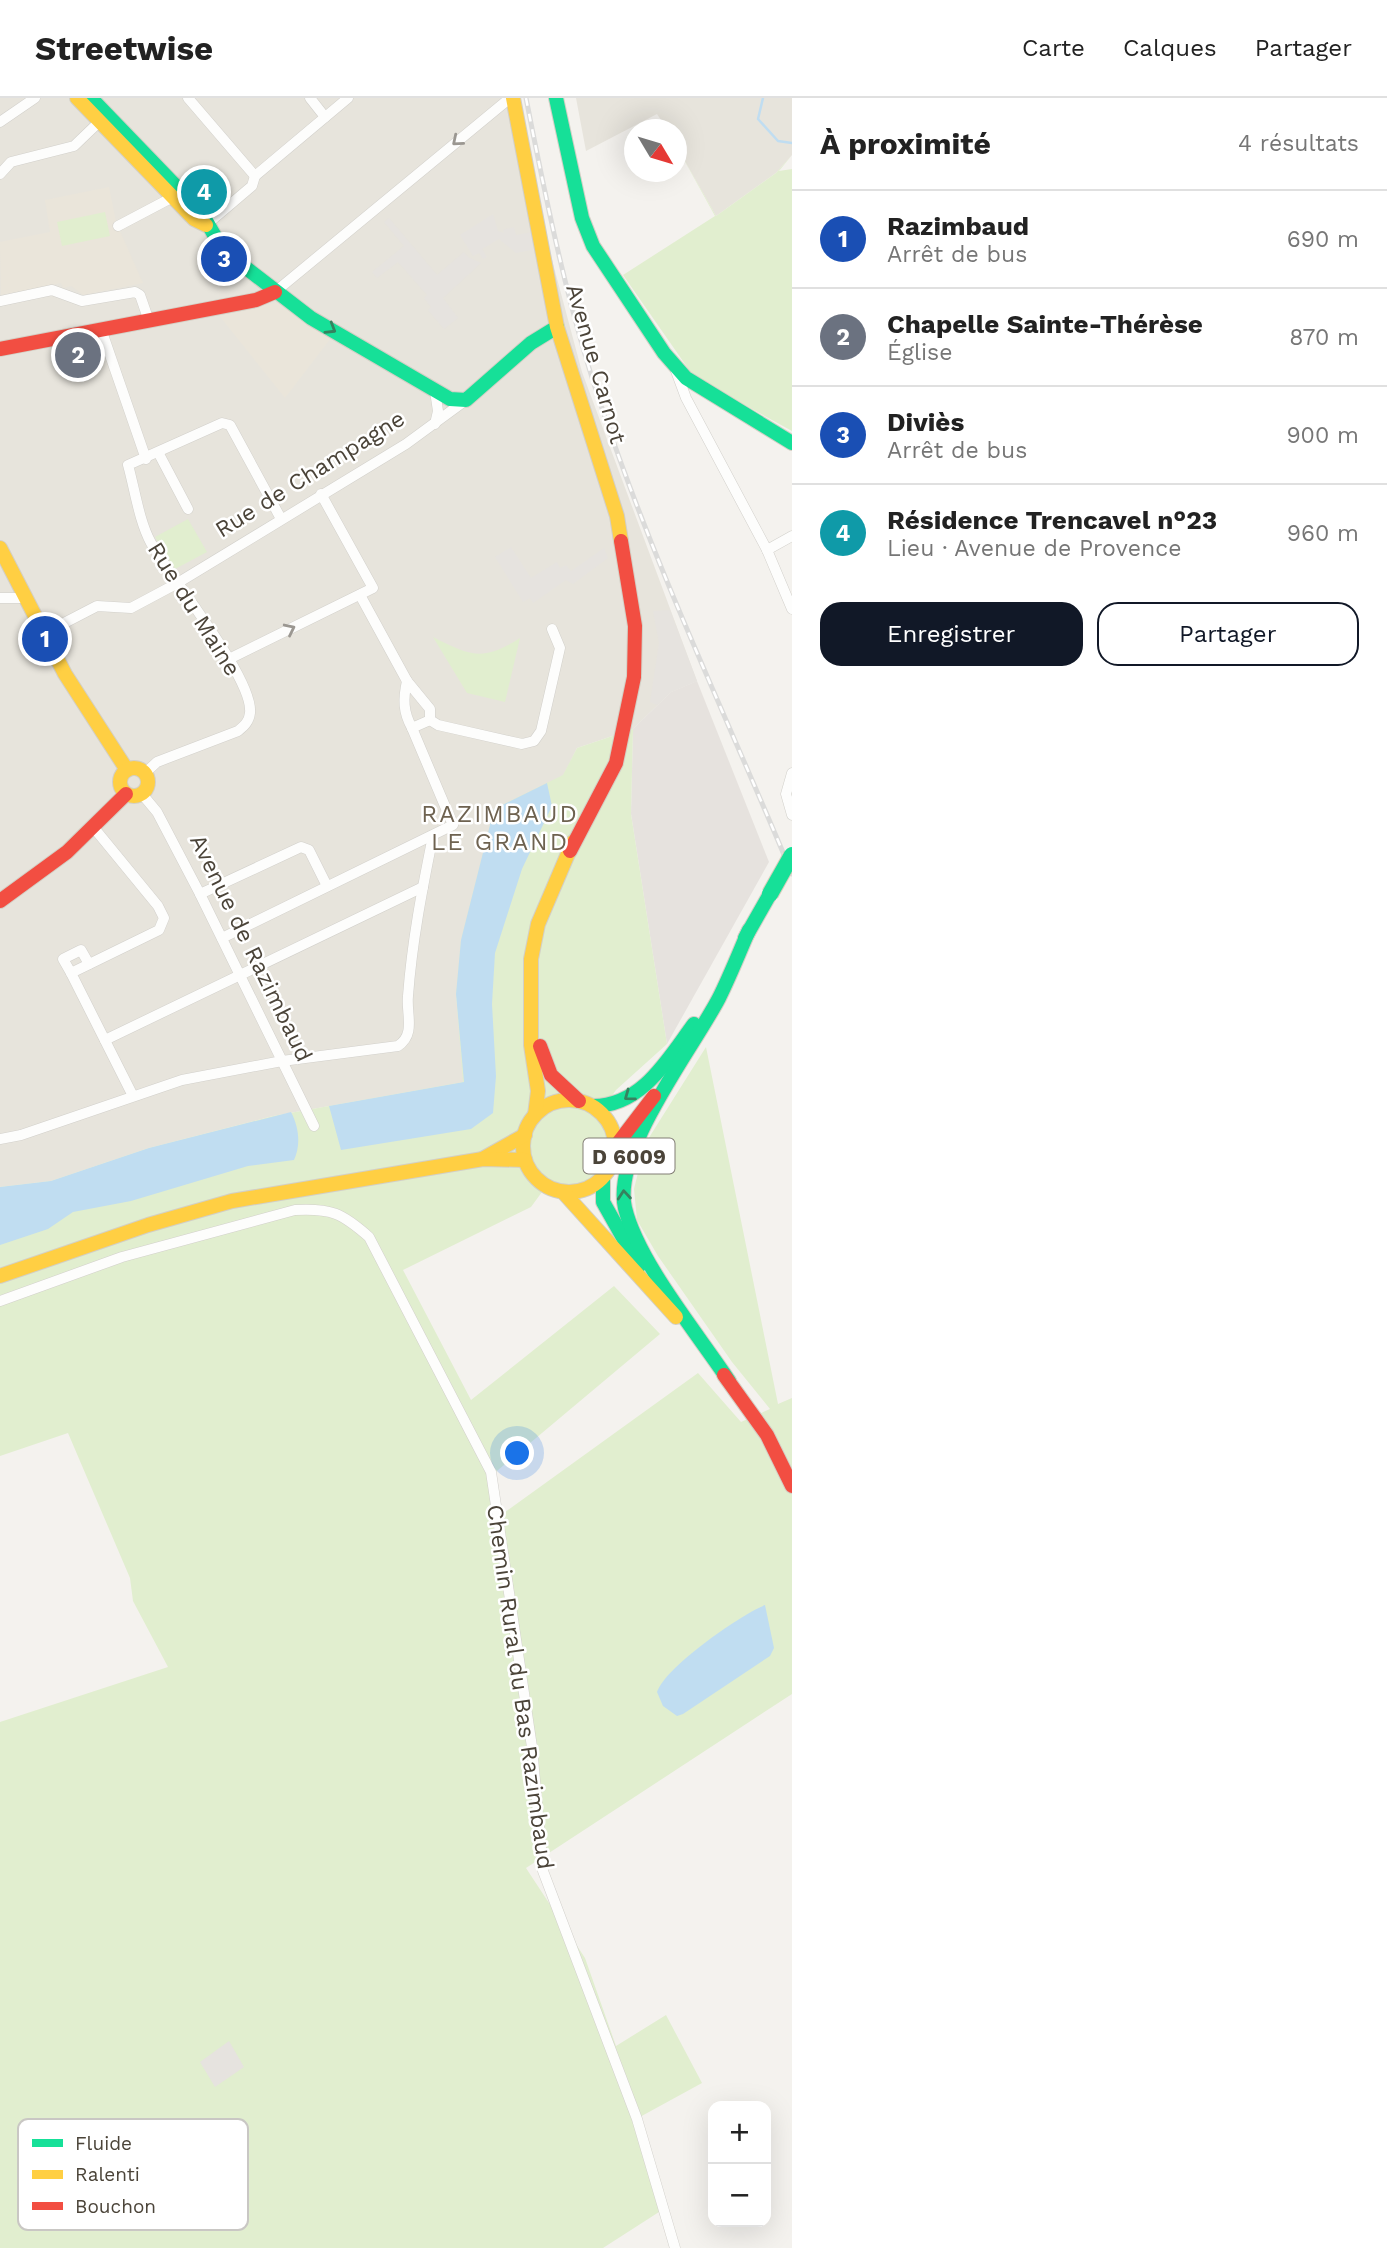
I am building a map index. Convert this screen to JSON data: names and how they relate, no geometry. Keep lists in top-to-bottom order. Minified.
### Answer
{"streets":{"main road":["Avenue Carnot","D 6009"],"street":["Rue de Champagne","Rue du Maine","Avenue de Razimbaud","Chemin Rural du Bas Razimbaud"]},"crossings":[["Avenue Carnot","D 6009"],["Rue de Champagne","Rue du Maine"],["Rue du Maine","Avenue de Razimbaud"]],"districts":["RAZIMBAUD LE GRAND"],"legend":["Fluide","Ralenti","Bouchon"],"north":"bottom right","page":{"header":"Streetwise","nav":["Carte","Calques","Partager"],"heading":["À proximité","4 résultats"],"pins":["4","3","2","1"],"list":[{"mark":"1","name":"Razimbaud","note":"Arrêt de bus","value":"690 m"},{"mark":"2","name":"Chapelle Sainte-Thérèse","note":"Église","value":"870 m"},{"mark":"3","name":"Diviès","note":"Arrêt de bus","value":"900 m"},{"mark":"4","name":"Résidence Trencavel n°23","note":"Lieu · Avenue de Provence","value":"960 m"}],"buttons":["Enregistrer","Partager"],"map_buttons":["+","−"]}}
